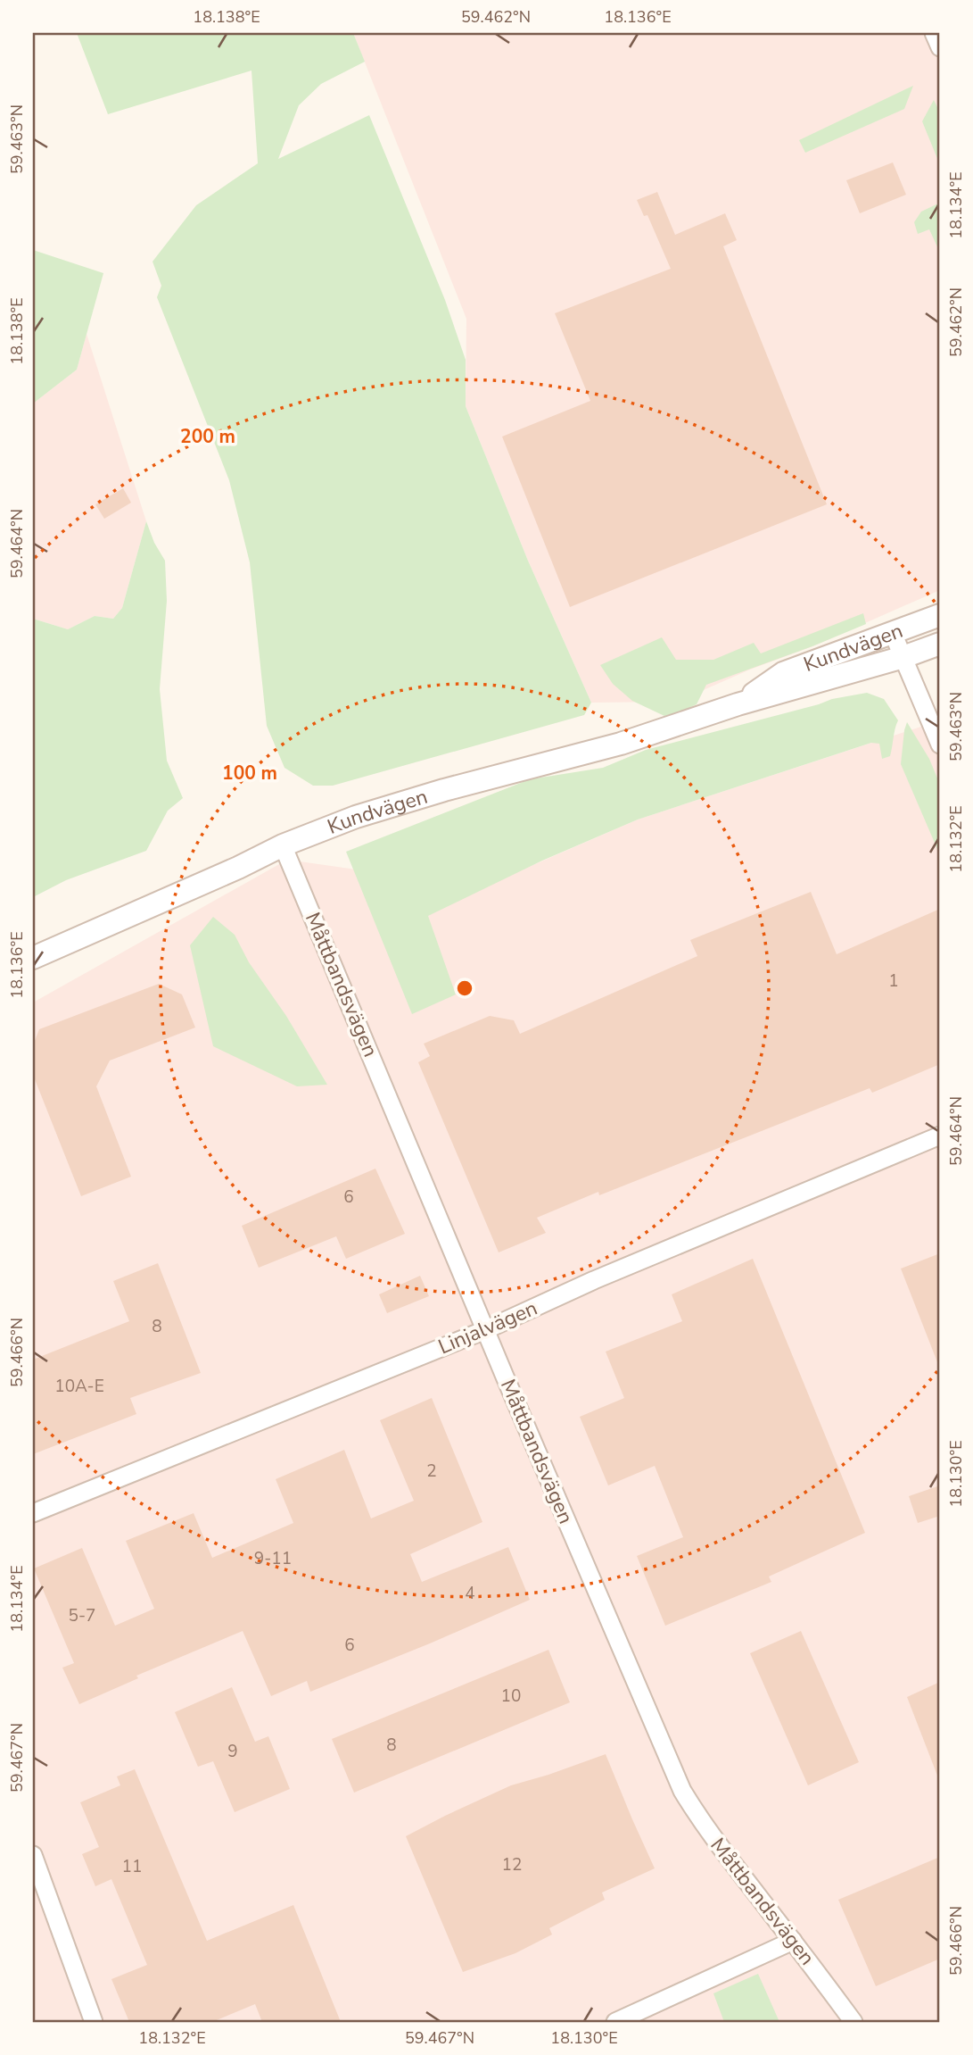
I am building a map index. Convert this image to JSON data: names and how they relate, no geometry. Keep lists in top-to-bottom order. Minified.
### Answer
{"streets":{"street":["Kundvägen","Måttbandsvägen","Linjalvägen"]},"crossings":[["Kundvägen","Måttbandsvägen"],["Måttbandsvägen","Linjalvägen"]],"house_numbers":["1","6","8","10A-E","2","9-11","4","5-7","6","10","8","9","12","11"],"coordinates":["18.138°E","59.462°N","18.136°E","59.463°N","18.134°E","59.464°N","18.132°E","59.466°N","18.130°E","59.467°N"],"rings":["200 m","100 m"]}
